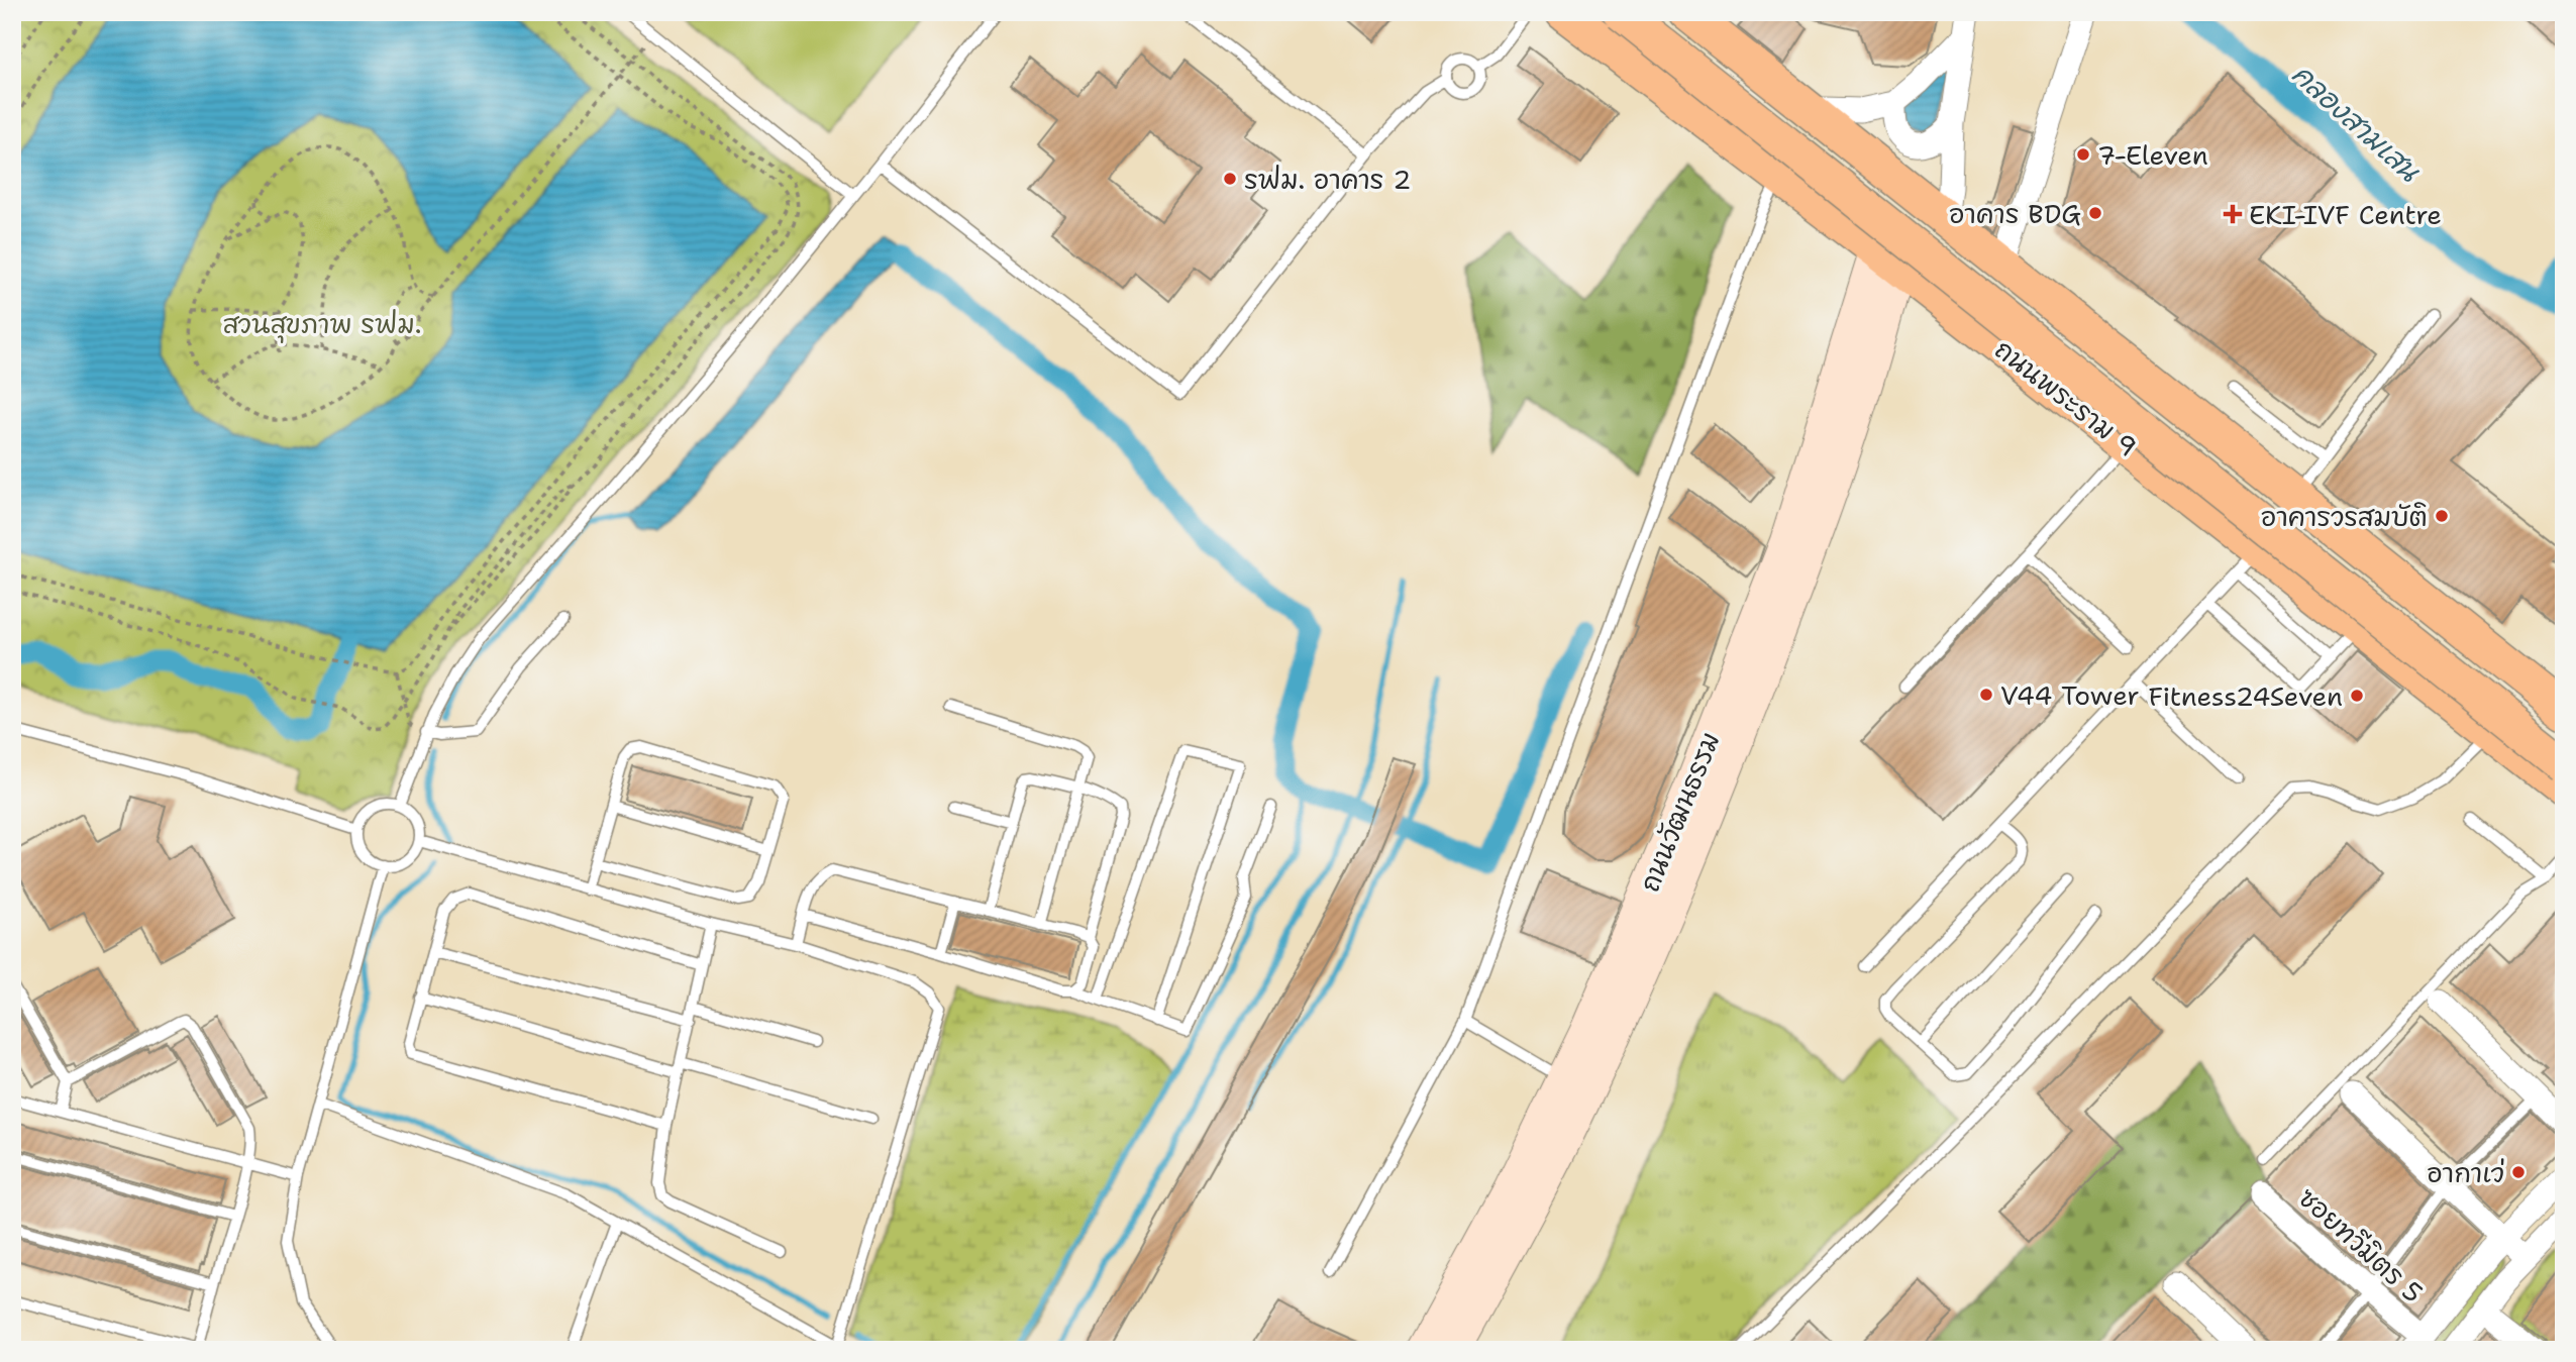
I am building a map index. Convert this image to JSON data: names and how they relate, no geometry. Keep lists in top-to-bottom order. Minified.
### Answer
{"streets":{"main road":["ถนนพระราม 9"],"street":["ถนนวัฒนธรรม","ซอยทวีมิตร 5"]},"crossings":[["ถนนพระราม 9","ถนนวัฒนธรรม"]],"water":["คลองสามเสน"],"parks":["สวนสุขภาพ รฟม."],"places":{"other":["7-Eleven","รฟม. อาคาร 2","อาคาร BDG","อาคารวรสมบัติ","V44 Tower","Fitness24Seven","อากาเว่"],"health":["EKI-IVF Centre"]}}
